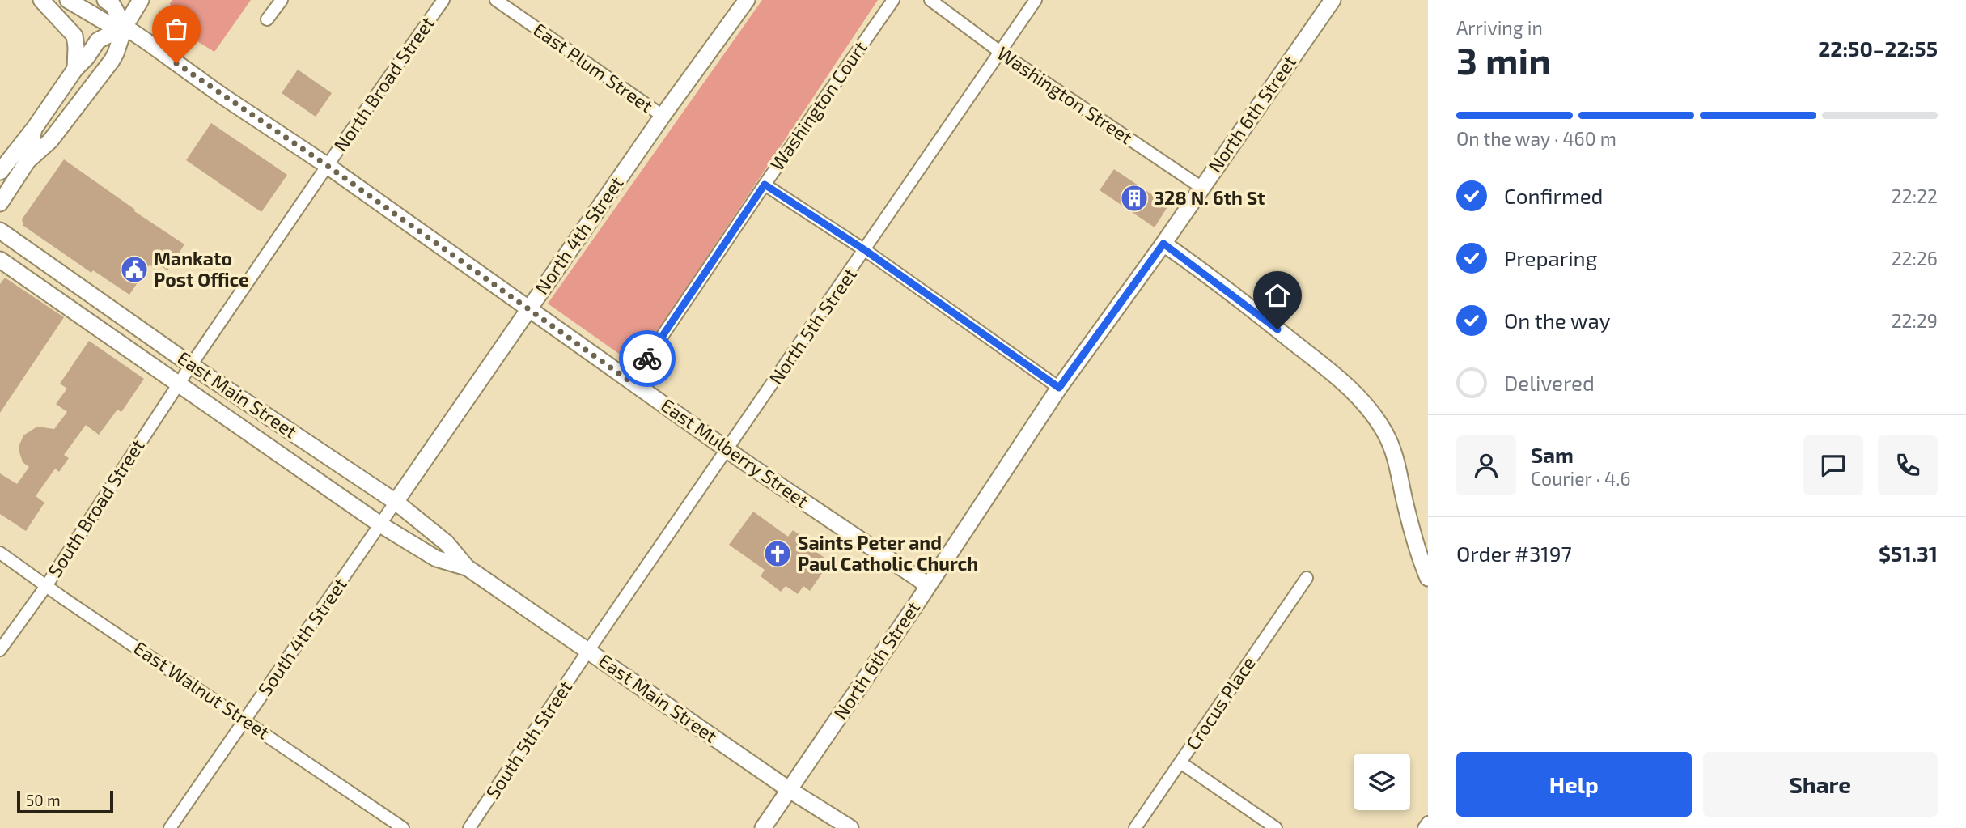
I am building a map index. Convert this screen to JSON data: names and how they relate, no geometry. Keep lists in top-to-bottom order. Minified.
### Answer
{"streets":{"street":["East Plum Street","North Broad Street","Washington Street","Washington Court","North 6th Street","North 4th Street","North 5th Street","East Main Street","East Mulberry Street","South Broad Street","South 4th Street","East Walnut Street","Crocus Place","South 5th Street"]},"crossings":[["East Plum Street","North 4th Street"],["North Broad Street","East Main Street"],["North Broad Street","East Mulberry Street"],["North Broad Street","South Broad Street"],["Washington Street","North 6th Street"],["Washington Street","North 5th Street"],["Washington Court","East Mulberry Street"],["North 6th Street","East Main Street"],["North 6th Street","East Mulberry Street"],["North 4th Street","East Main Street"],["North 4th Street","East Mulberry Street"],["North 4th Street","South 4th Street"],["North 5th Street","East Main Street"],["North 5th Street","East Mulberry Street"],["North 5th Street","South 5th Street"],["East Main Street","South Broad Street"],["East Main Street","South 4th Street"],["East Main Street","South 5th Street"],["South Broad Street","East Walnut Street"],["South 4th Street","East Walnut Street"]],"places":{"building":["328 N. 6th St"],"public building":["Mankato Post Office"],"church":["Saints Peter and Paul Catholic Church"]},"scale_bar":"50 m","page":{"heading":["3 min","Arriving in","22:50–22:55"],"panel":["Sam","Courier · 4.6","Order #3197","$51.31"],"bar":"On the way · 460 m","list":[["Confirmed","22:22"],["Preparing","22:26"],["On the way","22:29"],"Delivered"],"buttons":["Help","Share"],"scale":"50 m"}}
